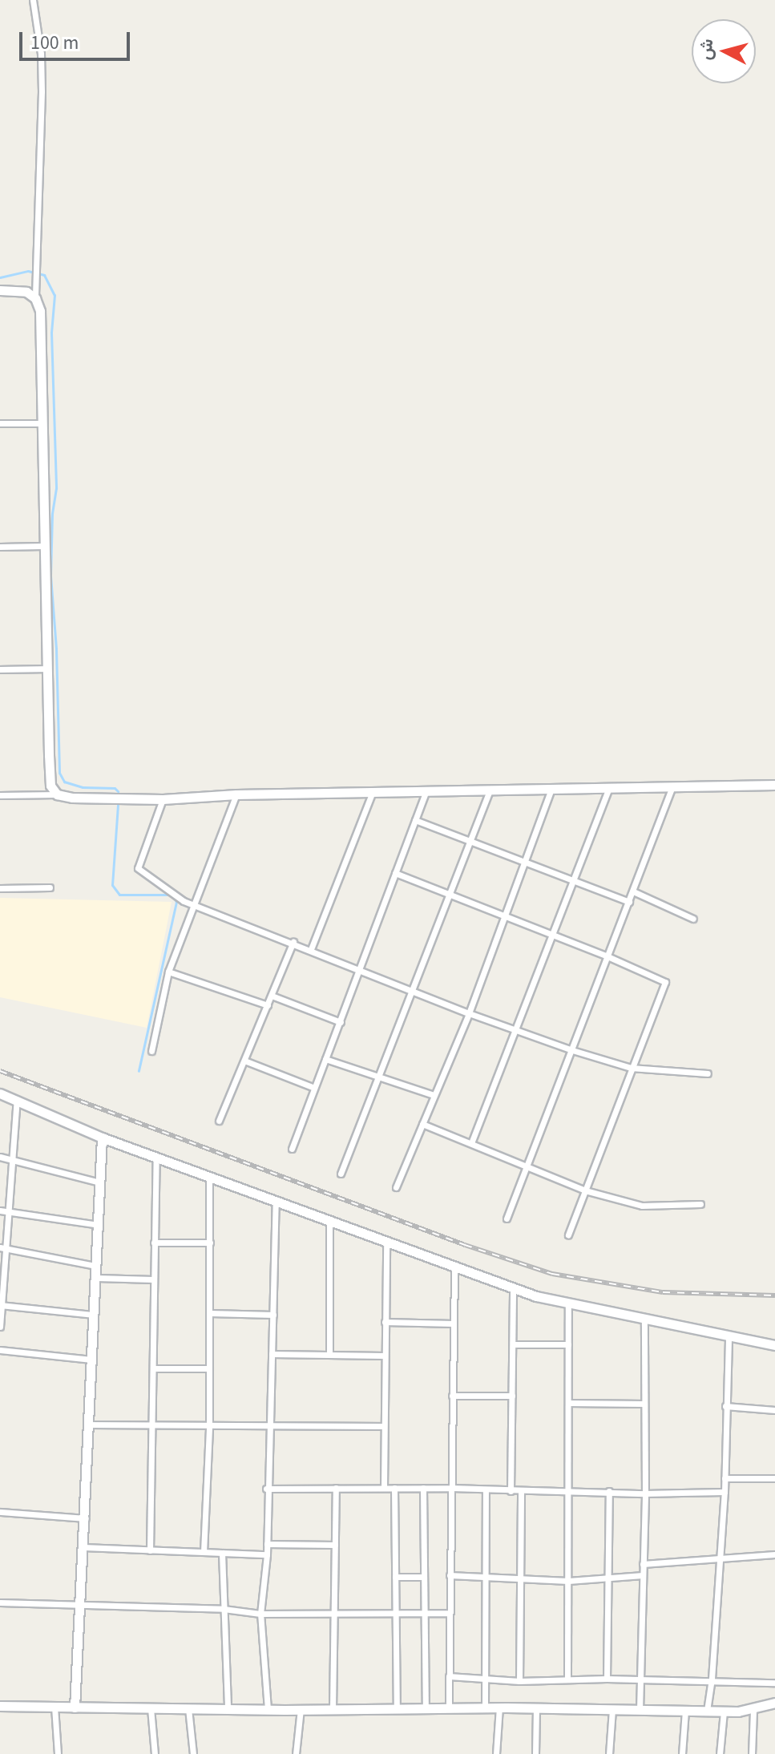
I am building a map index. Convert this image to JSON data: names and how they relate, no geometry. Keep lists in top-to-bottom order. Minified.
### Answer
{"scale_bar":"100 m","north":"left"}
